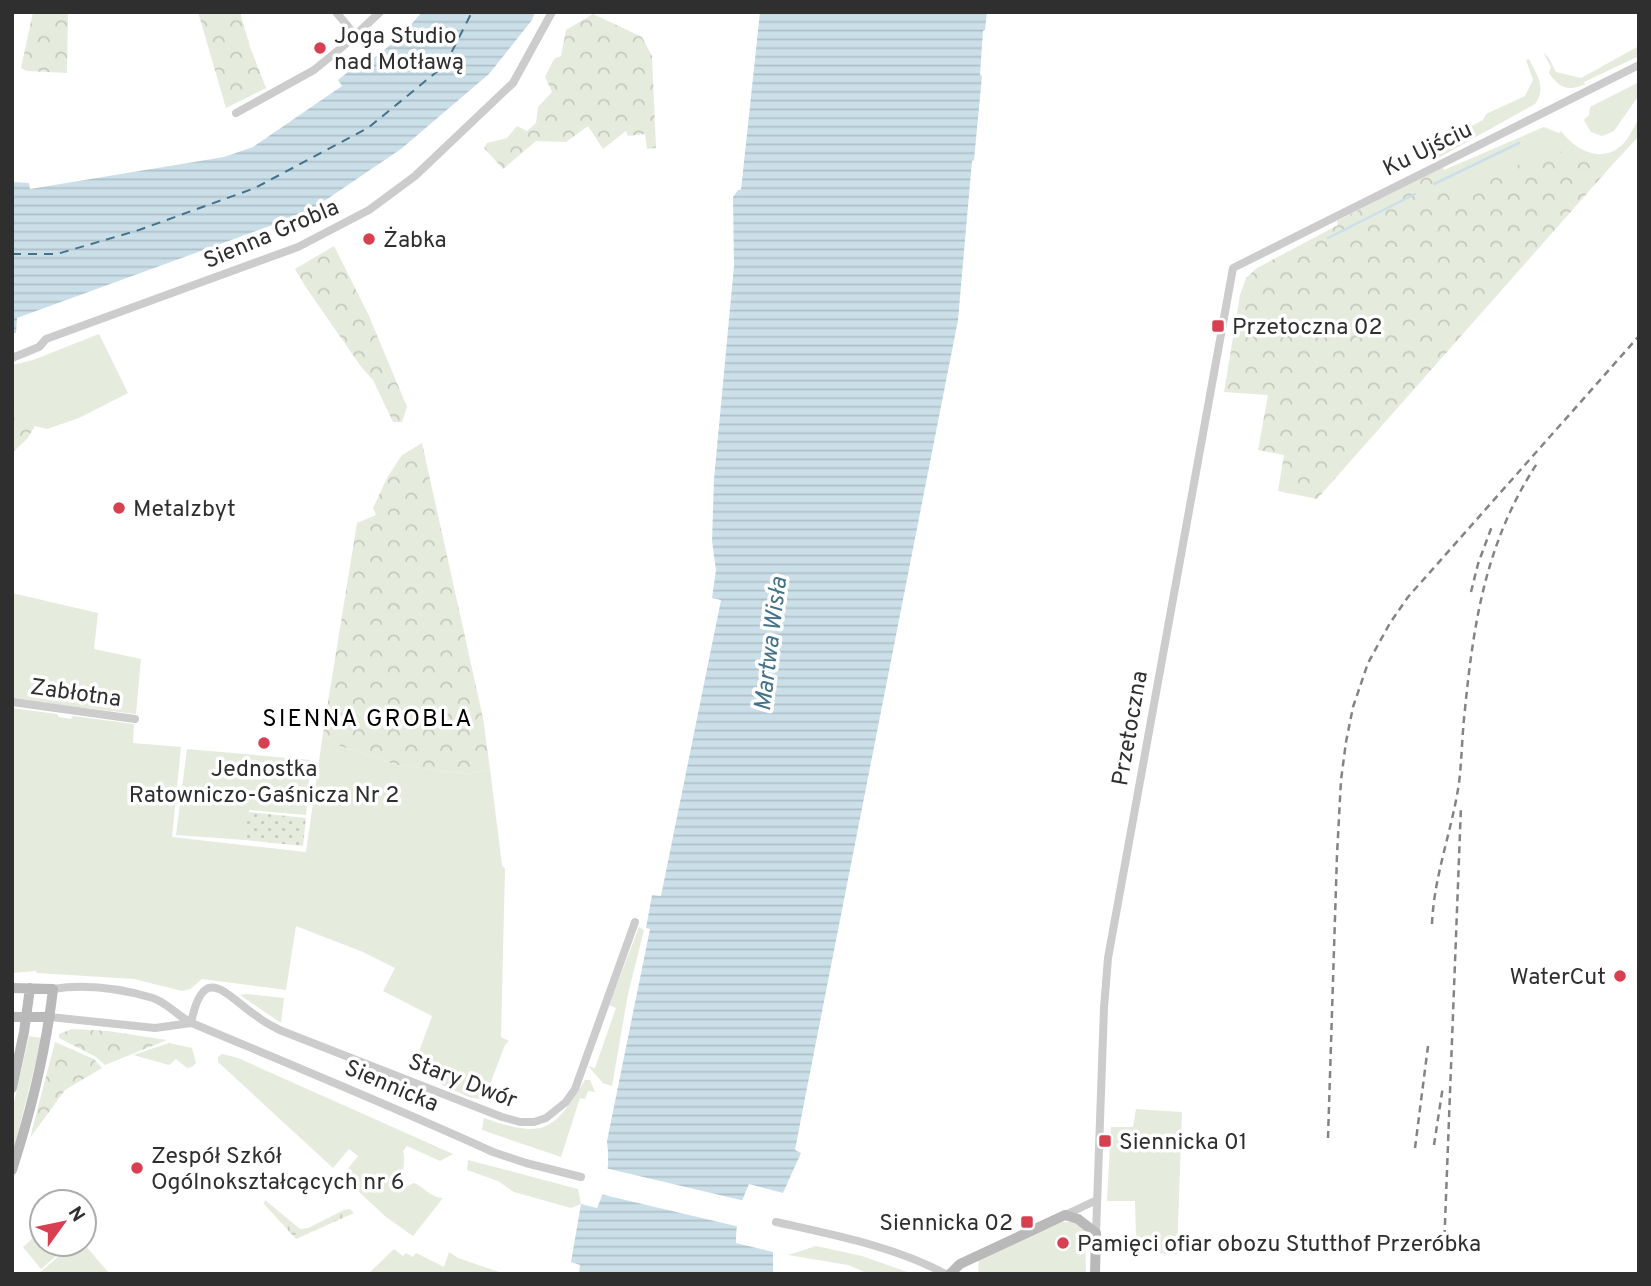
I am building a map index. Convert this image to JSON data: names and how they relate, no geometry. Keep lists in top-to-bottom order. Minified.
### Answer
{"streets":{"street":["Ku Ujściu","Sienna Grobla","Zabłotna","Przetoczna","Stary Dwór","Siennicka"]},"crossings":[["Ku Ujściu","Przetoczna"],["Stary Dwór","Siennicka"]],"districts":["SIENNA GROBLA"],"water":["Martwa Wisła"],"places":{"other":["Joga Studio nad Motławą","Żabka","Metalzbyt","Jednostka Ratowniczo-Gaśnicza Nr 2","WaterCut","Zespół Szkół Ogólnokształcących nr 6","Pamięci ofiar obozu Stutthof Przeróbka"],"transit":["Przetoczna 02","Siennicka 01","Siennicka 02"]},"north":"top right"}
